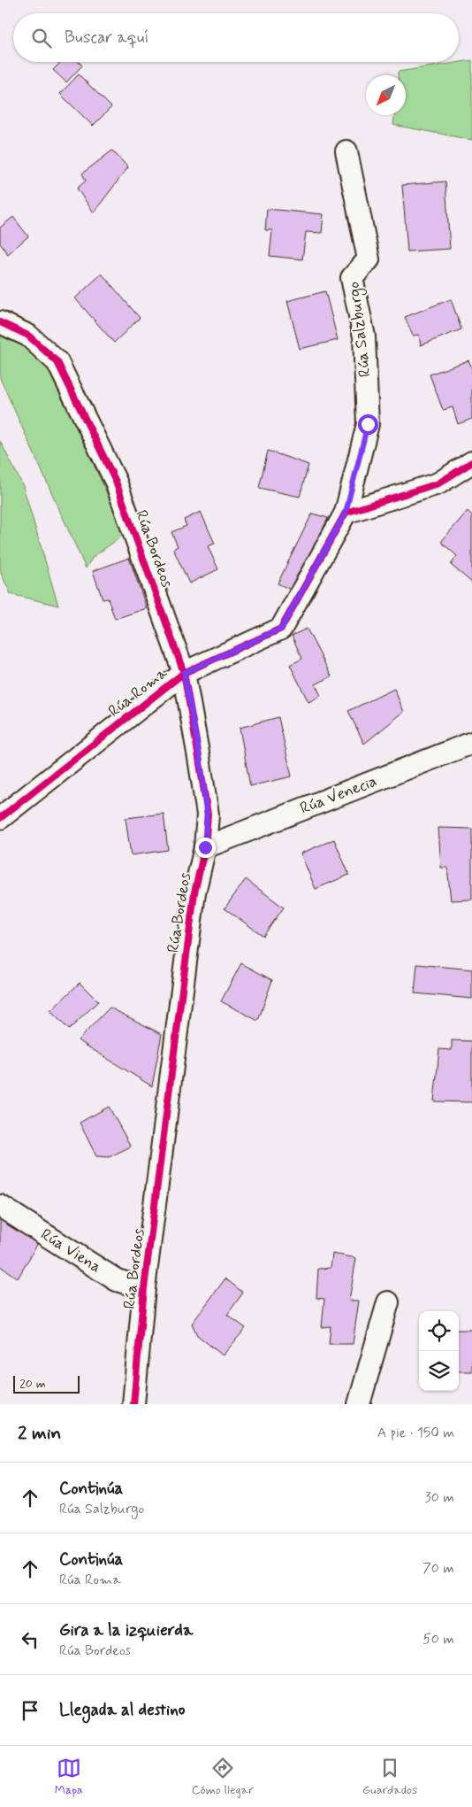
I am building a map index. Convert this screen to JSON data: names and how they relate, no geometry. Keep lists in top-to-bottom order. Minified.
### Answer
{"streets":{"street":["Rúa Salzburgo","Rúa Bordeos","Rúa Roma","Rúa Venecia","Rúa Viena"]},"crossings":[["Rúa Salzburgo","Rúa Roma"],["Rúa Bordeos","Rúa Roma"],["Rúa Bordeos","Rúa Venecia"],["Rúa Bordeos","Rúa Viena"]],"scale_bar":"20 m","north":"bottom left","page":{"search":"Buscar aquí","scale":"20 m","heading":["2 min","A pie · 150 m"],"list":[["Continúa","Rúa Salzburgo","30 m"],["Continúa","Rúa Roma","70 m"],["Gira a la izquierda","Rúa Bordeos","50 m"],"Llegada al destino"],"nav":["Mapa","Cómo llegar","Guardados"]}}
